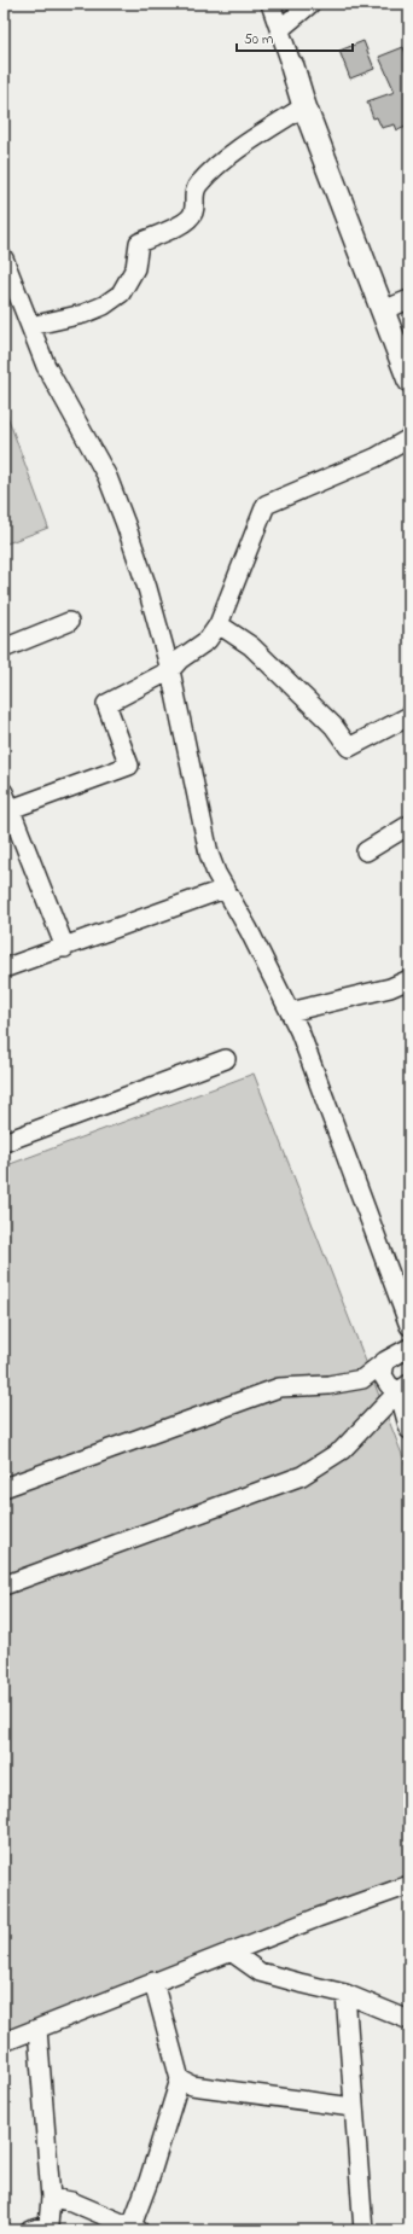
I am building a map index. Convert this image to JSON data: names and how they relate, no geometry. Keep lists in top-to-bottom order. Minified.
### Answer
{"scale_bar":"50 m"}
